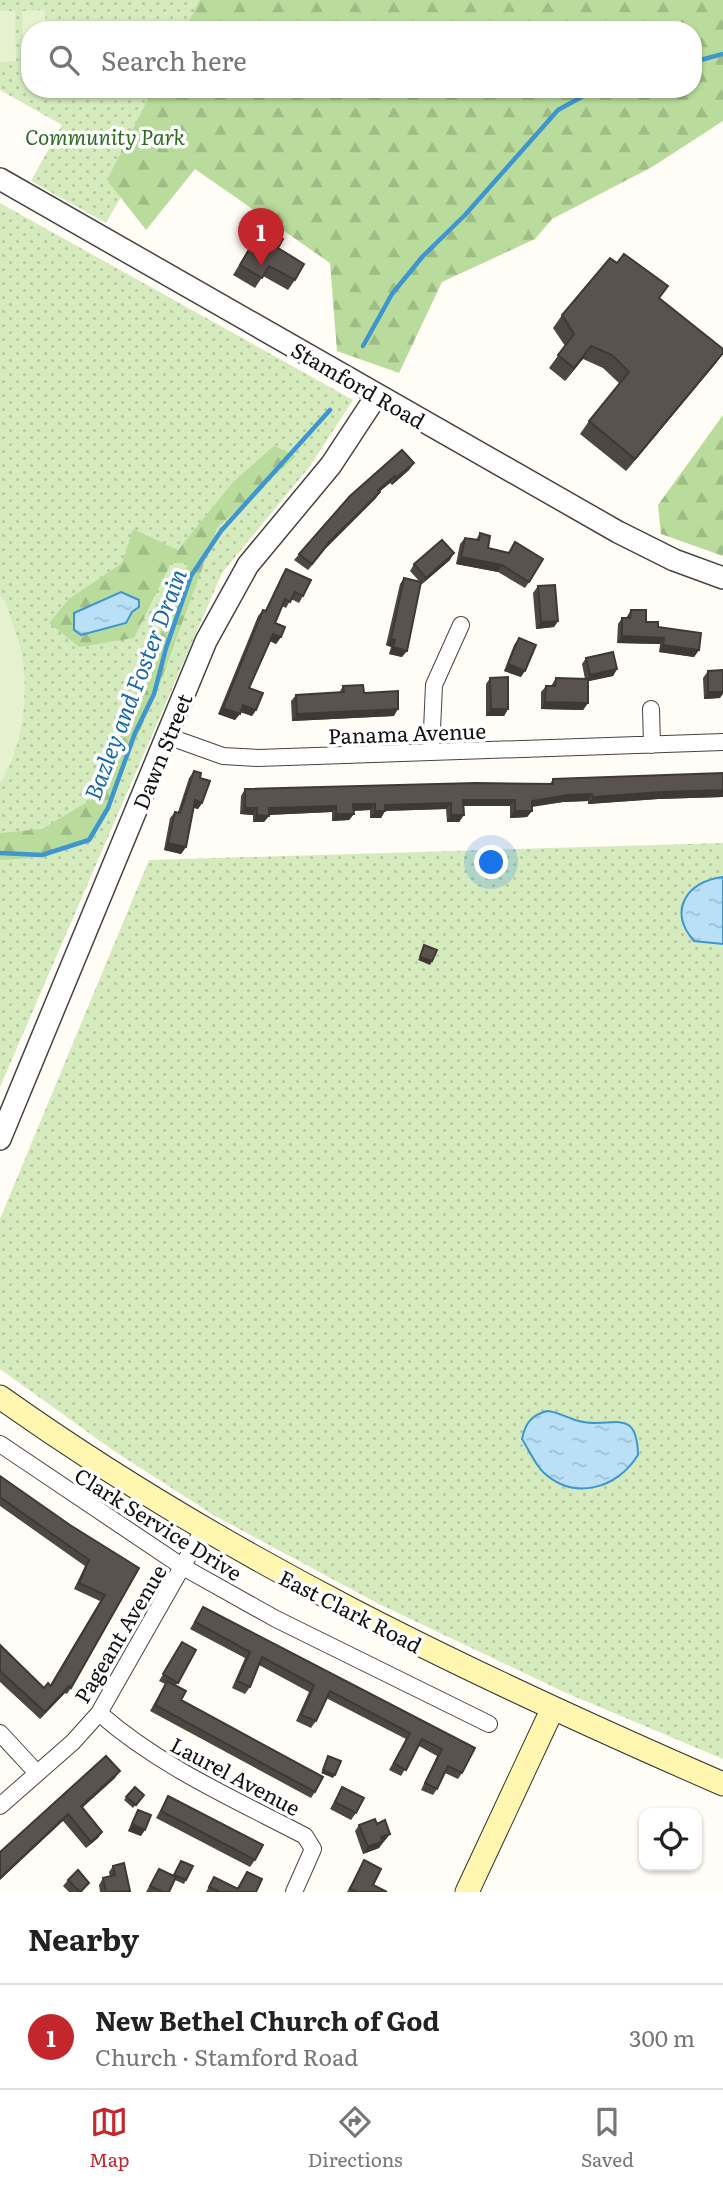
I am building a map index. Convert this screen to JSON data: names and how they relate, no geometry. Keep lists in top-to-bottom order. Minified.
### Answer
{"streets":{"main road":["East Clark Road"],"street":["Stamford Road","Panama Avenue","Dawn Street","Clark Service Drive","Pageant Avenue","Laurel Avenue"]},"crossings":[["Stamford Road","Dawn Street"],["Panama Avenue","Dawn Street"],["Clark Service Drive","Pageant Avenue"],["East Clark Road","Pageant Avenue"],["Pageant Avenue","Laurel Avenue"]],"water":["Bazley and Foster Drain"],"parks":["Community Park"],"page":{"search":"Search here","pins":"1","heading":"Nearby","list":[{"mark":"1","name":"New Bethel Church of God","note":"Church · Stamford Road","value":"300 m"}],"nav":["Map","Directions","Saved"]}}
